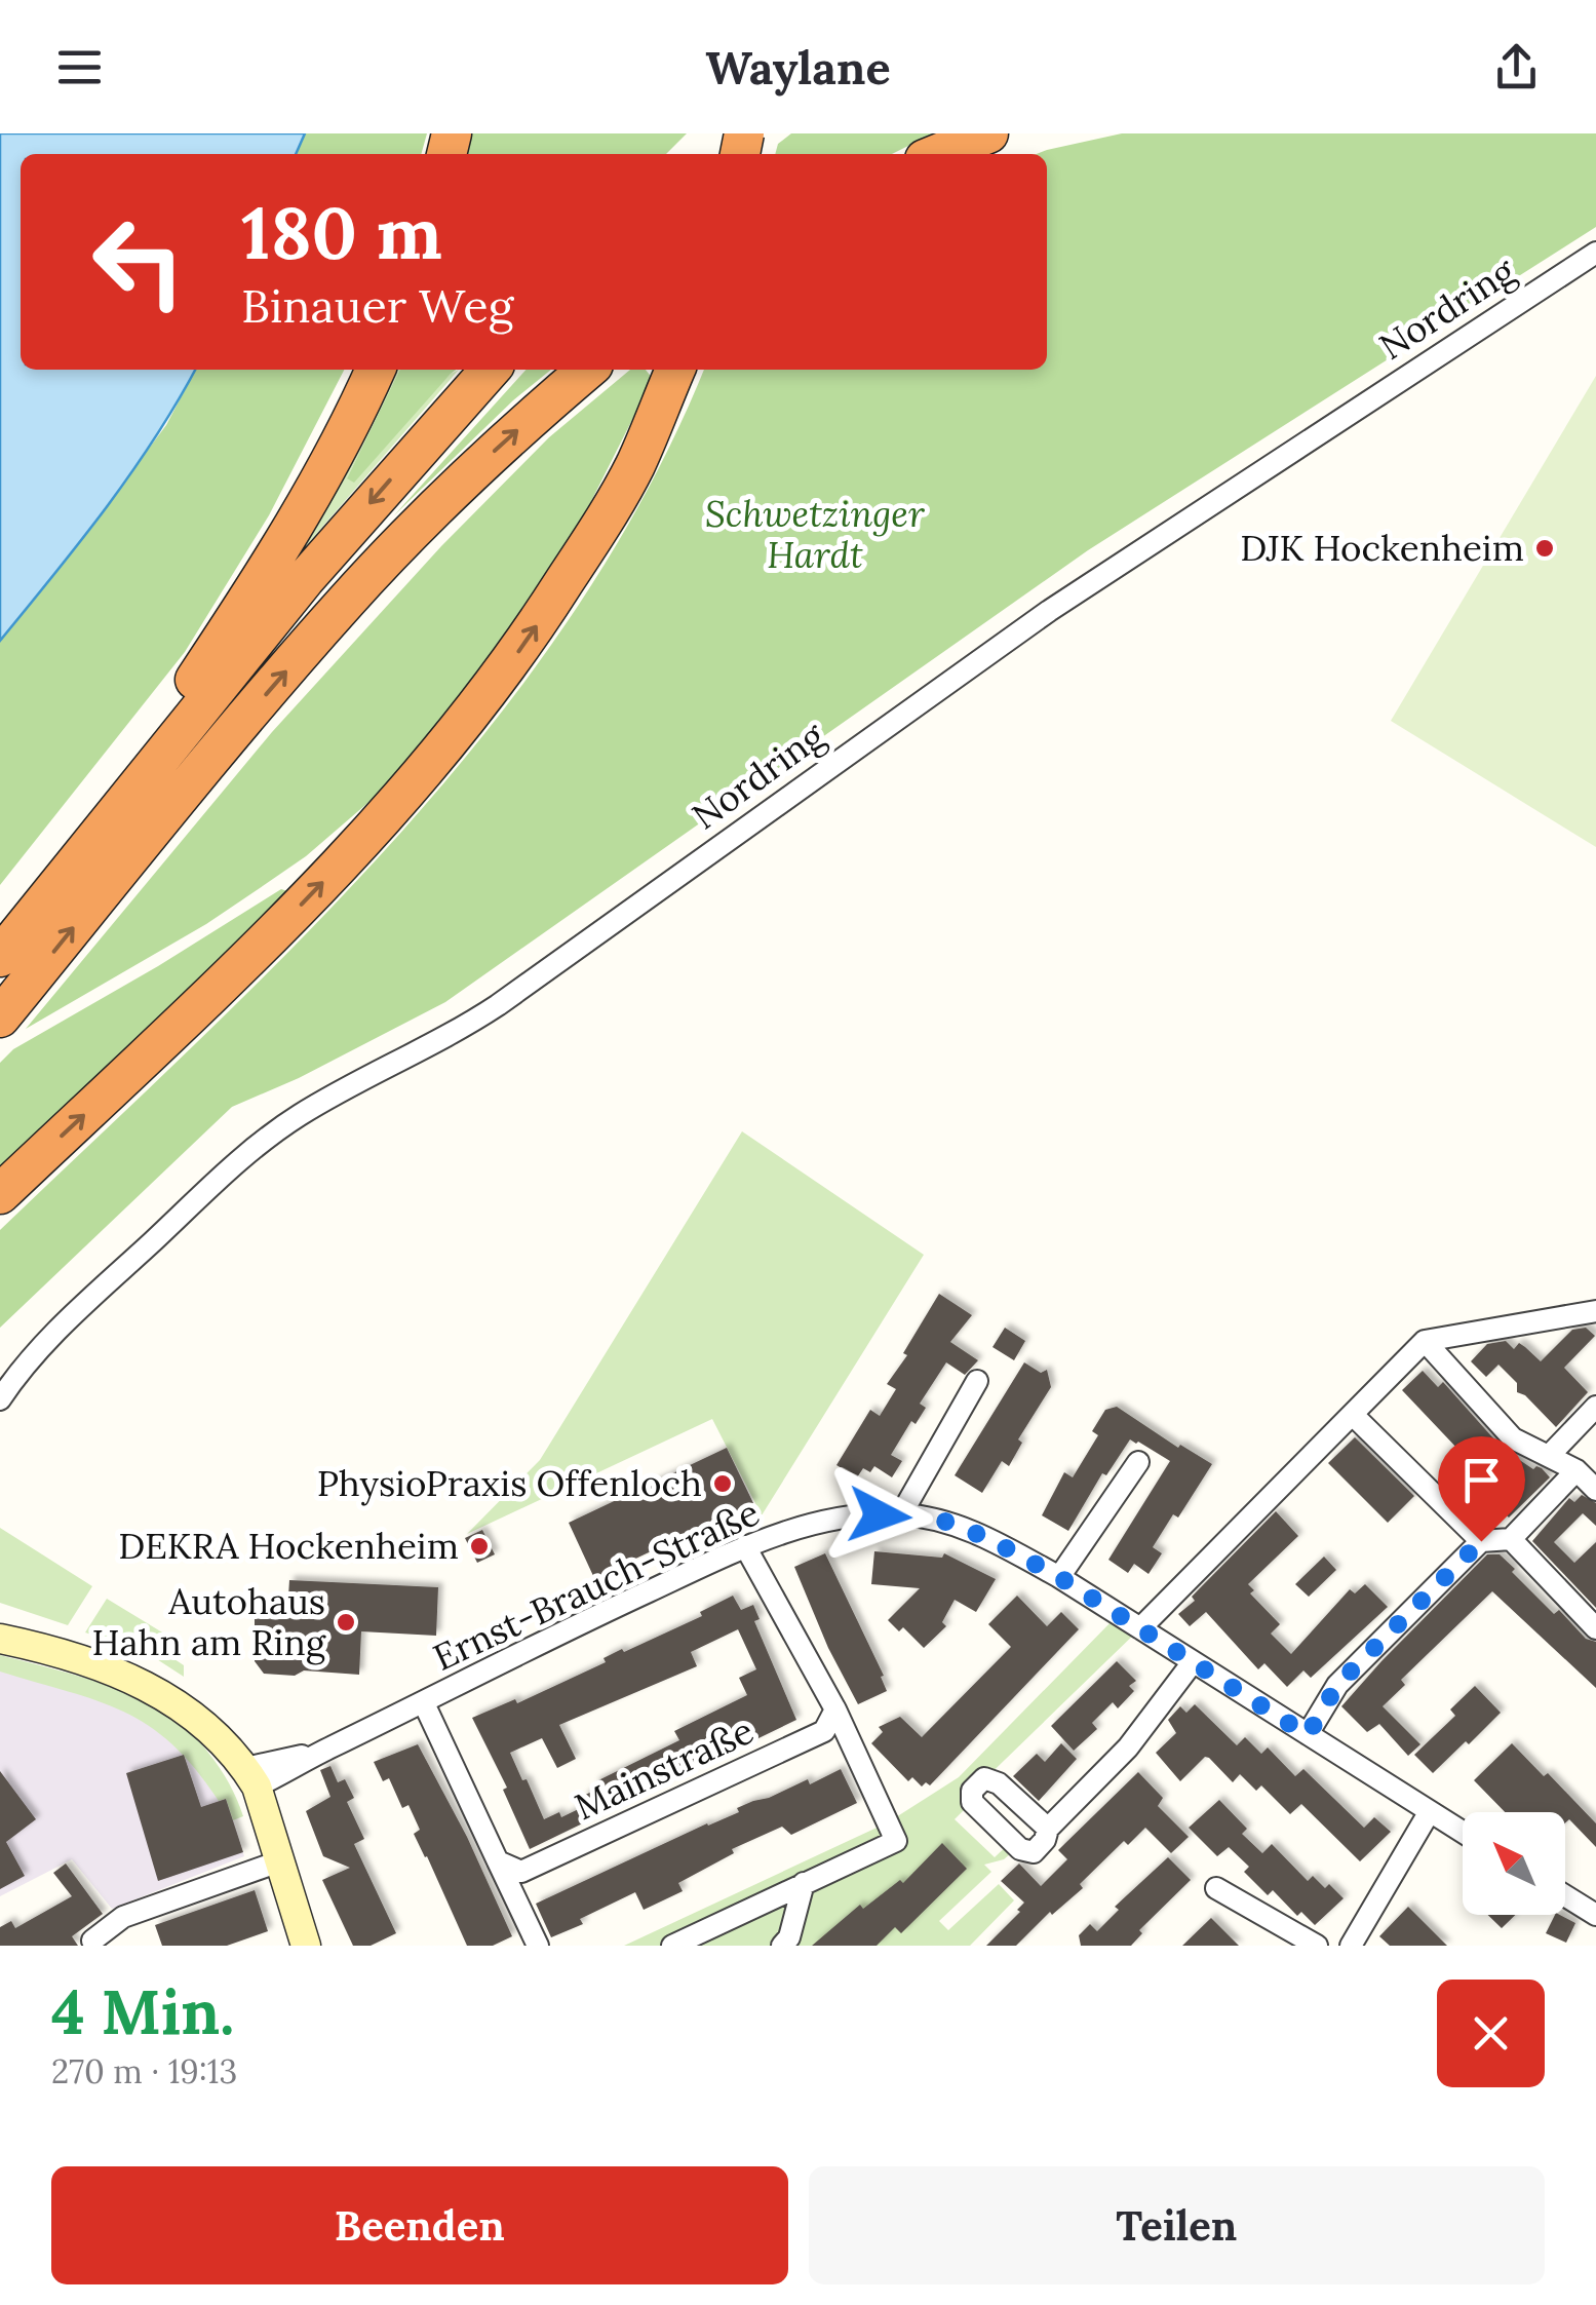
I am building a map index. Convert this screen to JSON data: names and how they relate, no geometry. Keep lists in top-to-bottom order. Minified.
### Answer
{"streets":{"street":["Nordring","Ernst-Brauch-Straße","Mainstraße"]},"parks":["Schwetzinger Hardt"],"places":["DJK Hockenheim","PhysioPraxis Offenloch","DEKRA Hockenheim","Autohaus Hahn am Ring"],"north":"top left","page":{"header":"Waylane","turn":["180 m","Binauer Weg"],"heading":["4 Min.","270 m · 19:13"],"buttons":["Beenden","Teilen"]}}
